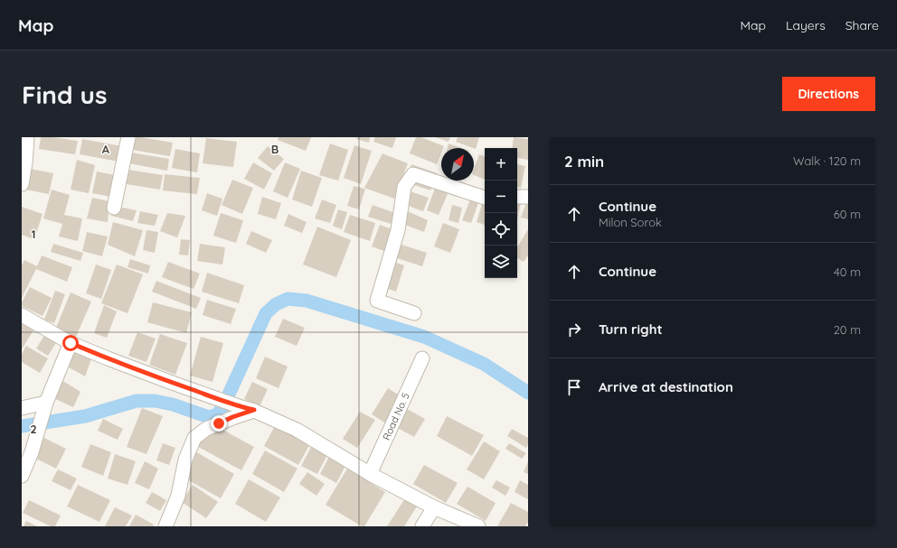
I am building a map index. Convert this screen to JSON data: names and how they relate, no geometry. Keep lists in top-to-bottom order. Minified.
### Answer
{"streets":{"street":["Road No. 5"]},"north":"top right","page":{"header":"Map","nav":["Map","Layers","Share"],"buttons":"Directions","title":"Find us","heading":["2 min","Walk · 120 m"],"map_buttons":["+","−"],"list":[["Continue","Milon Sorok","60 m"],["Continue","40 m"],["Turn right","20 m"],"Arrive at destination"]},"grid":{"columns":["A","B"],"rows":["1","2"]}}
